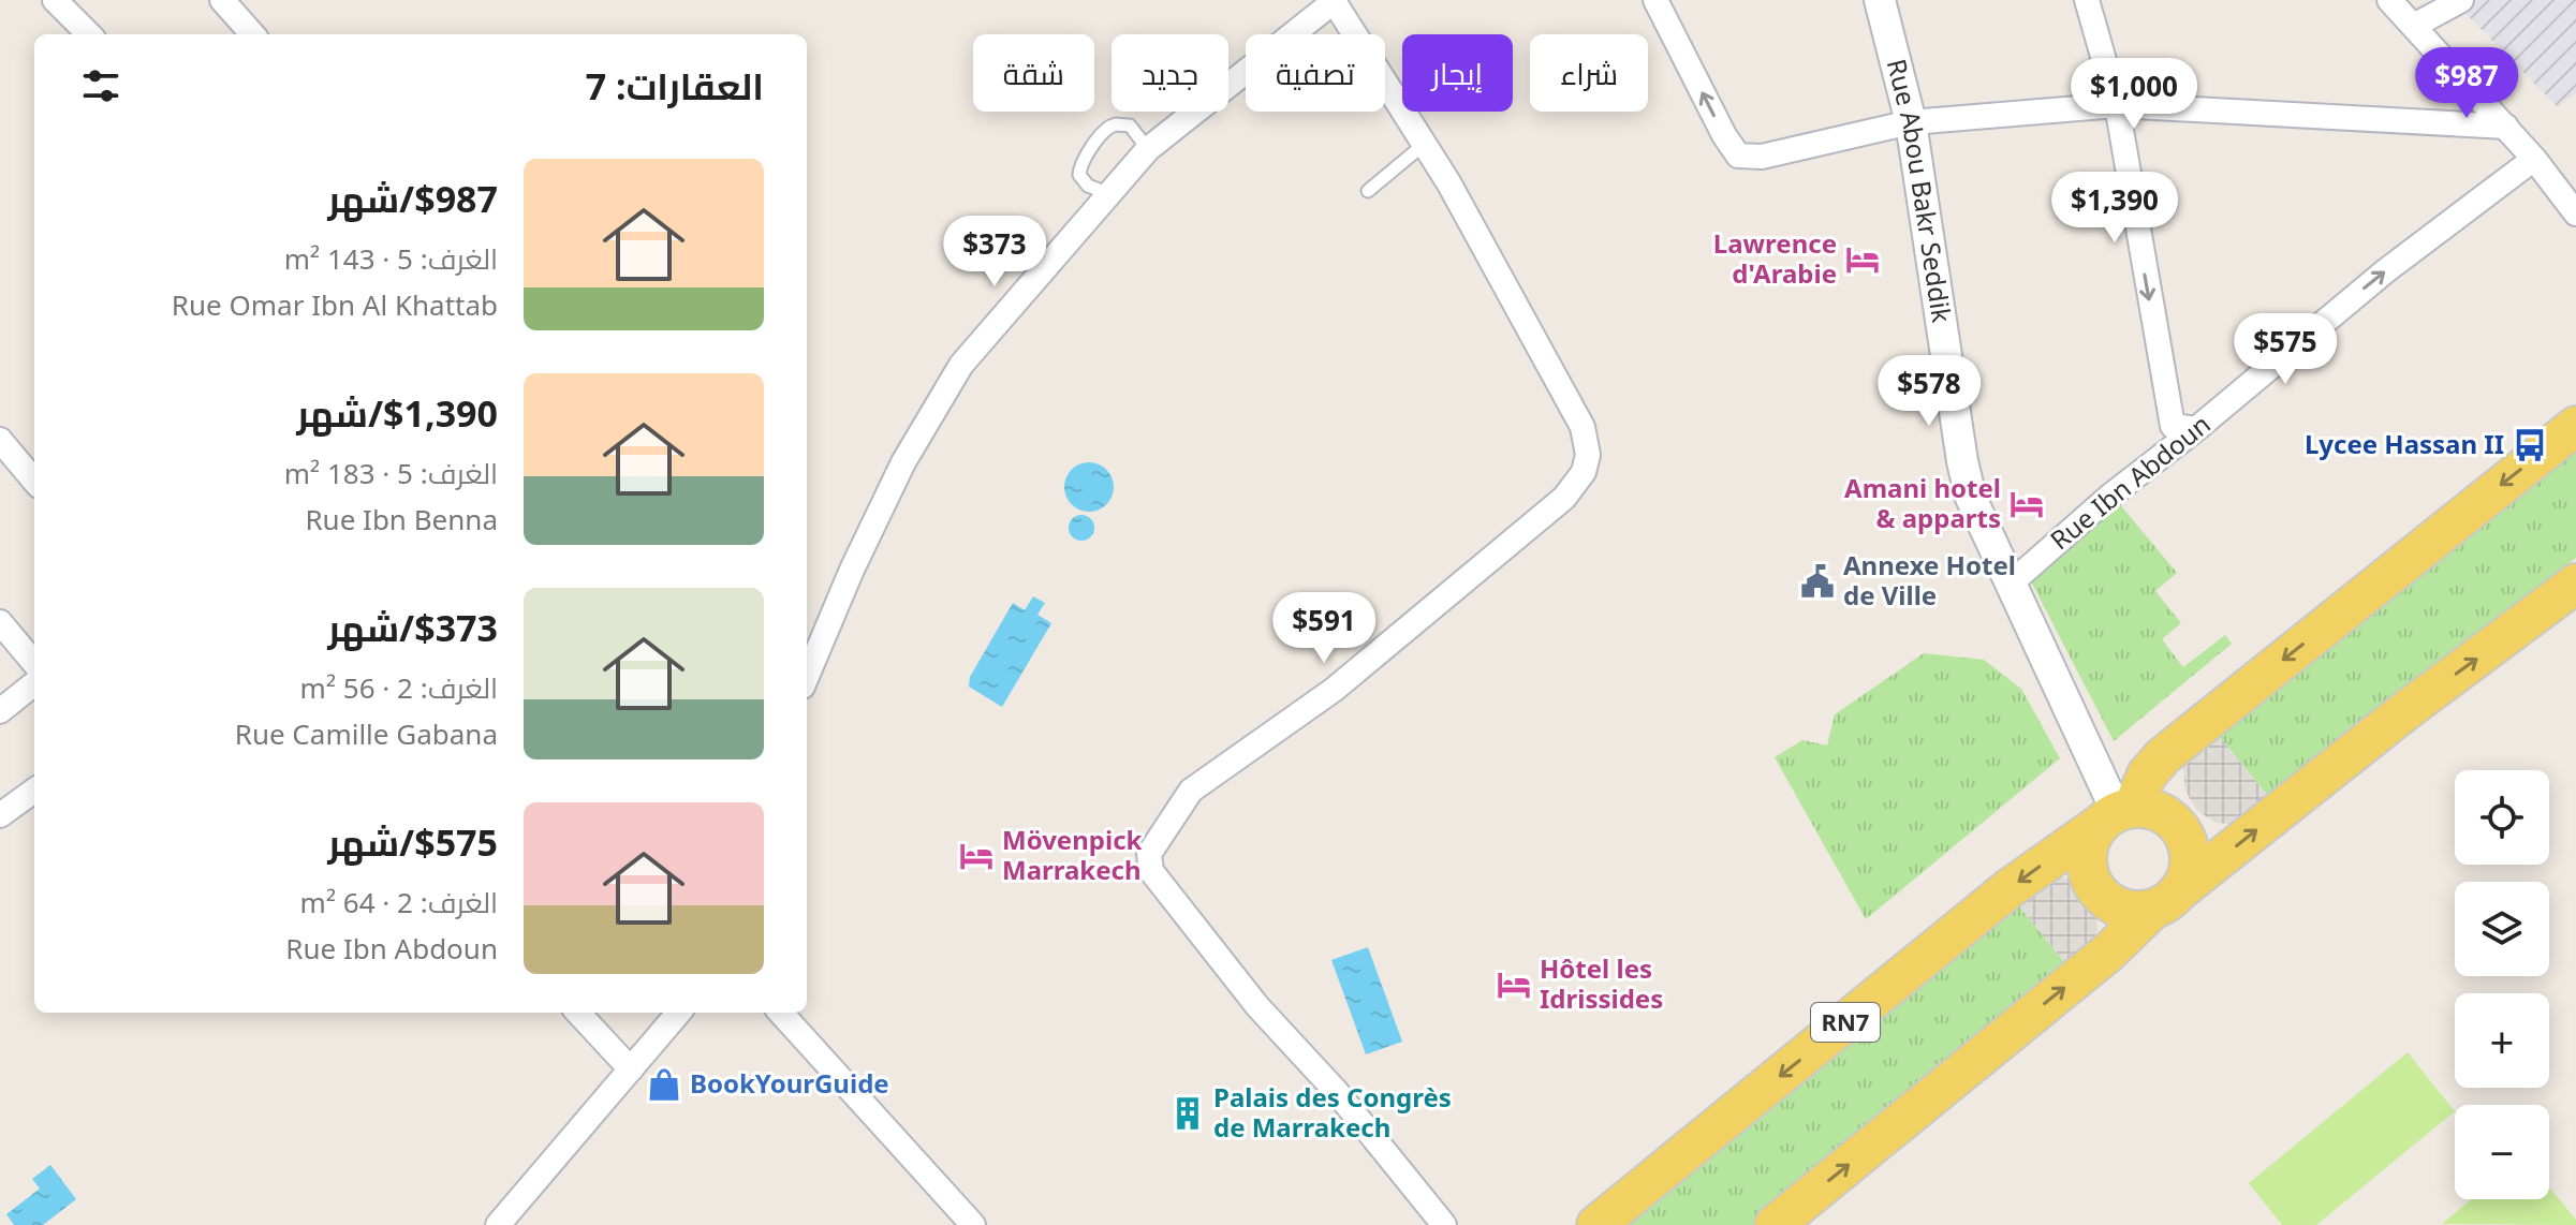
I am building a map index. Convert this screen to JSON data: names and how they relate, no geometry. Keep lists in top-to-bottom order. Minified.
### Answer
{"streets":{"main road":["RN7"],"street":["Rue Abou Bakr Seddik","Rue Ibn Abdoun"]},"crossings":[["Rue Abou Bakr Seddik","Rue Ibn Abdoun"],["Rue Abou Bakr Seddik","RN7"]],"one_way":["Rue Ibn Abdoun"],"places":{"hotel":["Lawrence d'Arabie","Amani hotel & apparts","Mövenpick Marrakech","Hôtel les Idrissides"],"bus stop":["Lycee Hassan II"],"public building":["Annexe Hotel de Ville"],"shop":["BookYourGuide"],"building":["Palais des Congrès de Marrakech"]},"page":{"chip":["شراء","إيجار","تصفية","جديد","شقة"],"heading":"العقارات: 7","price":["$987","$1,000","$1,390","$373","$575","$578","$591"],"list":[{"name":"$987/شهر","note":"الغرف: 5 · 143 m² · Rue Omar Ibn Al Khattab"},{"name":"$1,390/شهر","note":"الغرف: 5 · 183 m² · Rue Ibn Benna"},{"name":"$373/شهر","note":"الغرف: 2 · 56 m² · Rue Camille Gabana"},{"name":"$575/شهر","note":"الغرف: 2 · 64 m² · Rue Ibn Abdoun"}],"map_buttons":["+","−"]}}
